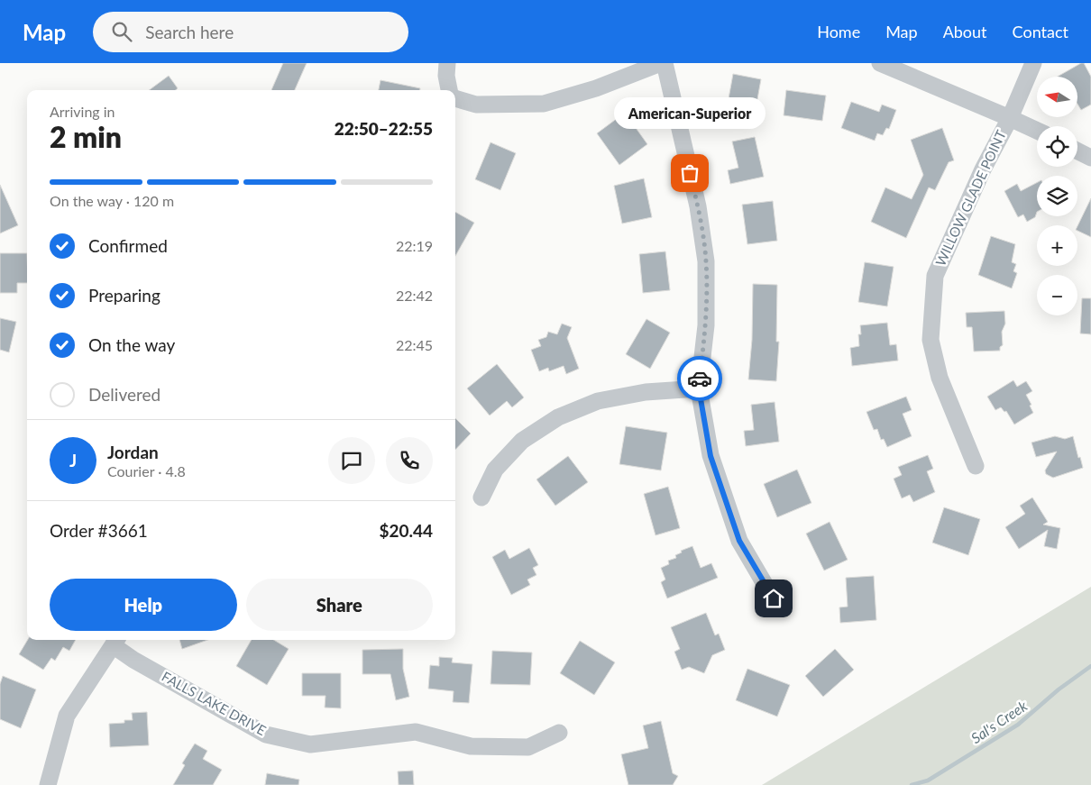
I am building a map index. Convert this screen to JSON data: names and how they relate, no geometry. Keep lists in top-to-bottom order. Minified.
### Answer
{"streets":{"street":["WILLOW GLADE POINT","FALLS LAKE DRIVE"]},"water":["Sal's Creek"],"places":["American-Superior"],"north":"left","page":{"header":"Map","search":"Search here","nav":["Home","Map","About","Contact"],"map_buttons":["+","−"],"heading":["2 min","Arriving in","22:50–22:55"],"panel":["Jordan","Courier · 4.8","Order #3661","$20.44"],"bubble":"American-Superior","bar":"On the way · 120 m","list":[["Confirmed","22:19"],["Preparing","22:42"],["On the way","22:45"],"Delivered"],"round":"J","buttons":["Help","Share"]}}
